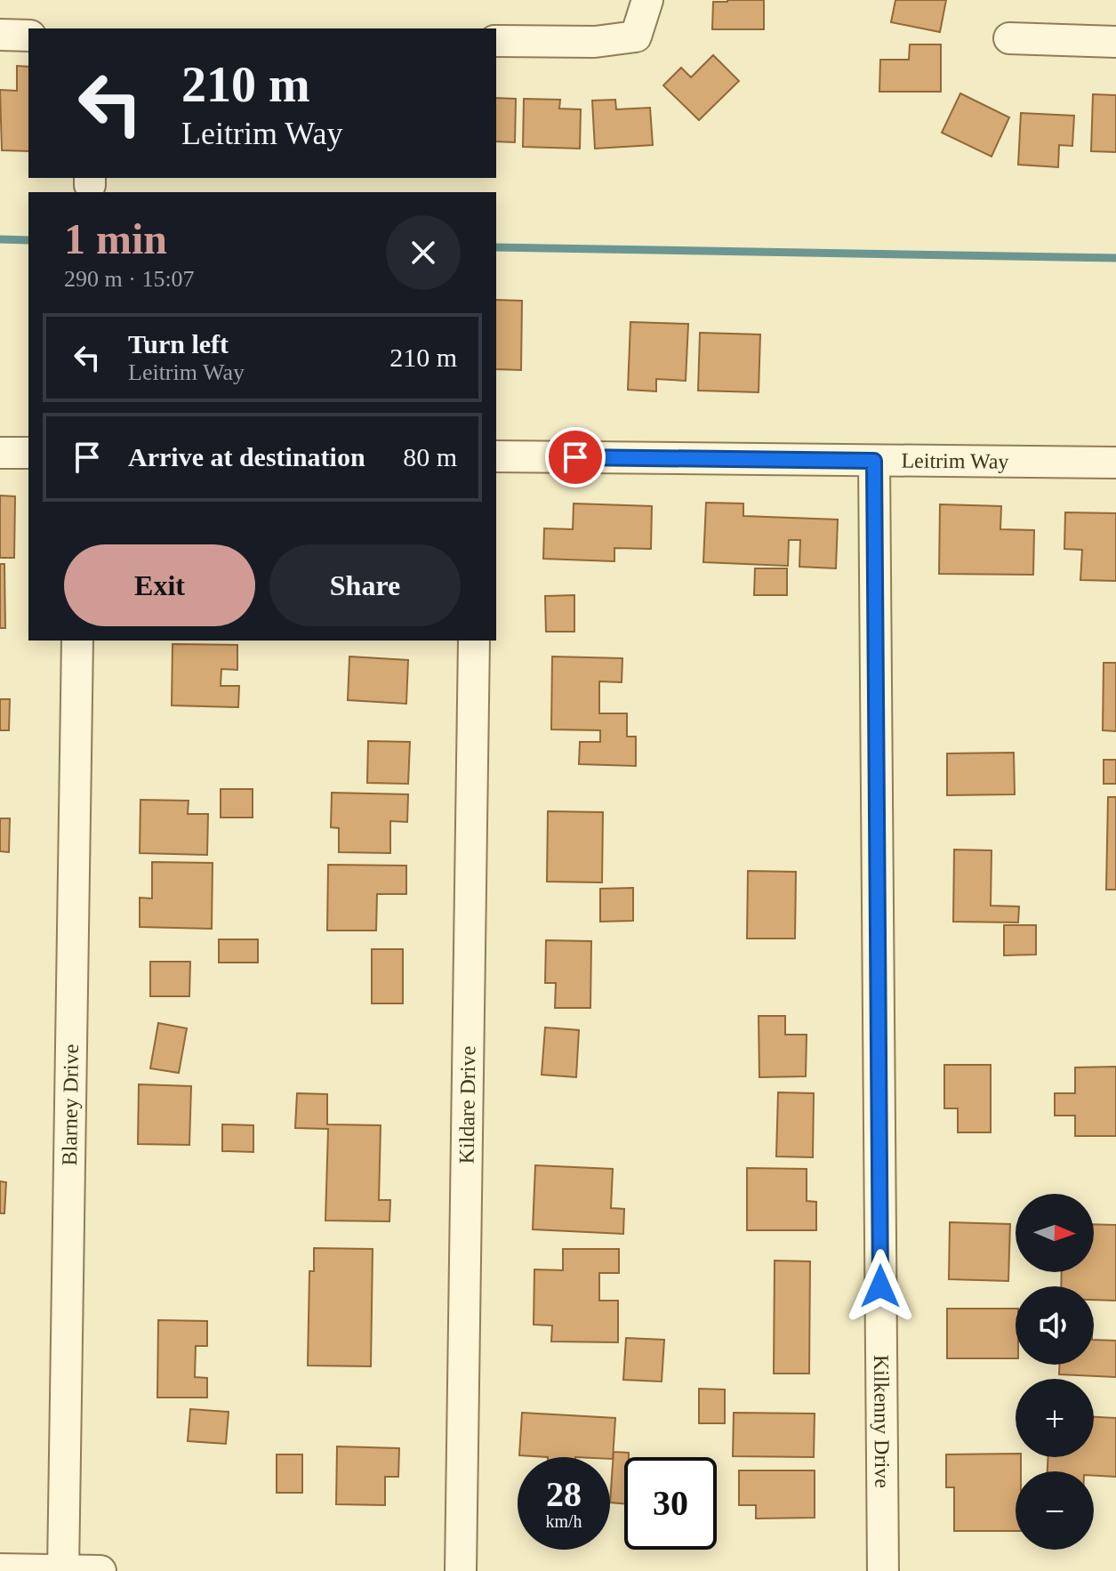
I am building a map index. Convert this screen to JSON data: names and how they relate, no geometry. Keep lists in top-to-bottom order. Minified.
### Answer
{"streets":{"street":["Leitrim Way","Blarney Drive","Kildare Drive","Kilkenny Drive"]},"crossings":[["Leitrim Way","Kilkenny Drive"]],"north":"right","page":{"turn":["210 m","Leitrim Way"],"heading":["1 min","290 m · 15:07"],"list":[{"name":"Turn left","note":"Leitrim Way","value":"210 m"},{"name":"Arrive at destination","value":"80 m"}],"buttons":["Exit","Share"],"map_buttons":["+","−"],"speed":"28 km/h","limit":"30"}}
